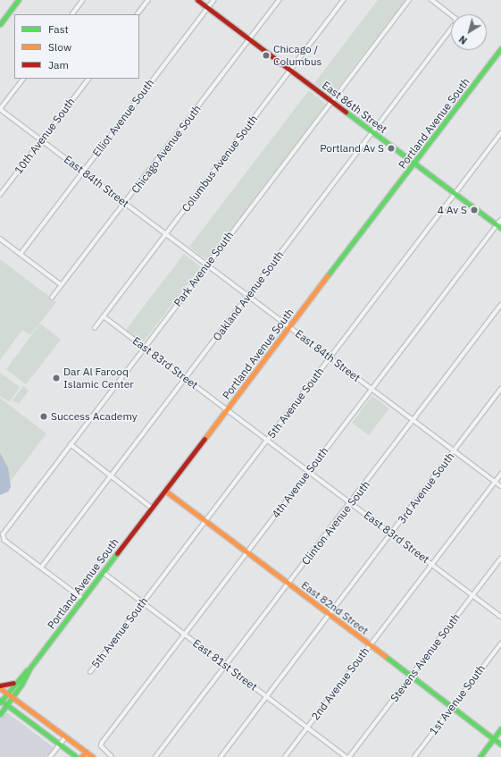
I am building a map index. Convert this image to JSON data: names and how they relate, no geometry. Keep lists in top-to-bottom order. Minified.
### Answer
{"streets":{"main road":["East 86th Street","Portland Avenue South","East 82nd Street"],"street":["Elliot Avenue South","10th Avenue South","Chicago Avenue South","Columbus Avenue South","East 84th Street","Park Avenue South","Oakland Avenue South","East 83rd Street","5th Avenue South","4th Avenue South","3rd Avenue South","Clinton Avenue South","Stevens Avenue South","East 81st Street","2nd Avenue South","1st Avenue South"]},"crossings":[["East 86th Street","Elliot Avenue South"],["East 86th Street","Portland Avenue South"],["East 86th Street","Chicago Avenue South"],["East 86th Street","Columbus Avenue South"],["East 86th Street","Park Avenue South"],["East 86th Street","Oakland Avenue South"],["East 86th Street","5th Avenue South"],["East 86th Street","4th Avenue South"],["Elliot Avenue South","East 84th Street"],["Portland Avenue South","East 84th Street"],["Portland Avenue South","East 83rd Street"],["Portland Avenue South","East 82nd Street"],["Portland Avenue South","East 81st Street"],["10th Avenue South","East 84th Street"],["Chicago Avenue South","East 84th Street"],["Columbus Avenue South","East 84th Street"],["Columbus Avenue South","East 83rd Street"],["East 84th Street","Park Avenue South"],["East 84th Street","Oakland Avenue South"],["East 84th Street","5th Avenue South"],["East 84th Street","4th Avenue South"],["East 84th Street","3rd Avenue South"],["East 84th Street","Clinton Avenue South"],["East 84th Street","2nd Avenue South"],["Park Avenue South","Oakland Avenue South"],["Park Avenue South","East 83rd Street"],["Oakland Avenue South","East 83rd Street"],["East 83rd Street","5th Avenue South"],["East 83rd Street","4th Avenue South"],["East 83rd Street","3rd Avenue South"],["East 83rd Street","Clinton Avenue South"],["East 83rd Street","Stevens Avenue South"],["East 83rd Street","2nd Avenue South"],["5th Avenue South","East 82nd Street"],["5th Avenue South","East 81st Street"],["4th Avenue South","East 82nd Street"],["4th Avenue South","East 81st Street"],["3rd Avenue South","East 82nd Street"],["3rd Avenue South","East 81st Street"],["Clinton Avenue South","East 82nd Street"],["Clinton Avenue South","East 81st Street"],["East 82nd Street","Stevens Avenue South"],["East 82nd Street","2nd Avenue South"],["East 82nd Street","1st Avenue South"],["Stevens Avenue South","East 81st Street"],["East 81st Street","2nd Avenue South"]],"places":["Chicago / Columbus","Portland Av S","4 Av S","Dar Al Farooq Islamic Center","Success Academy"],"legend":["Fast","Slow","Jam"],"north":"bottom left"}
